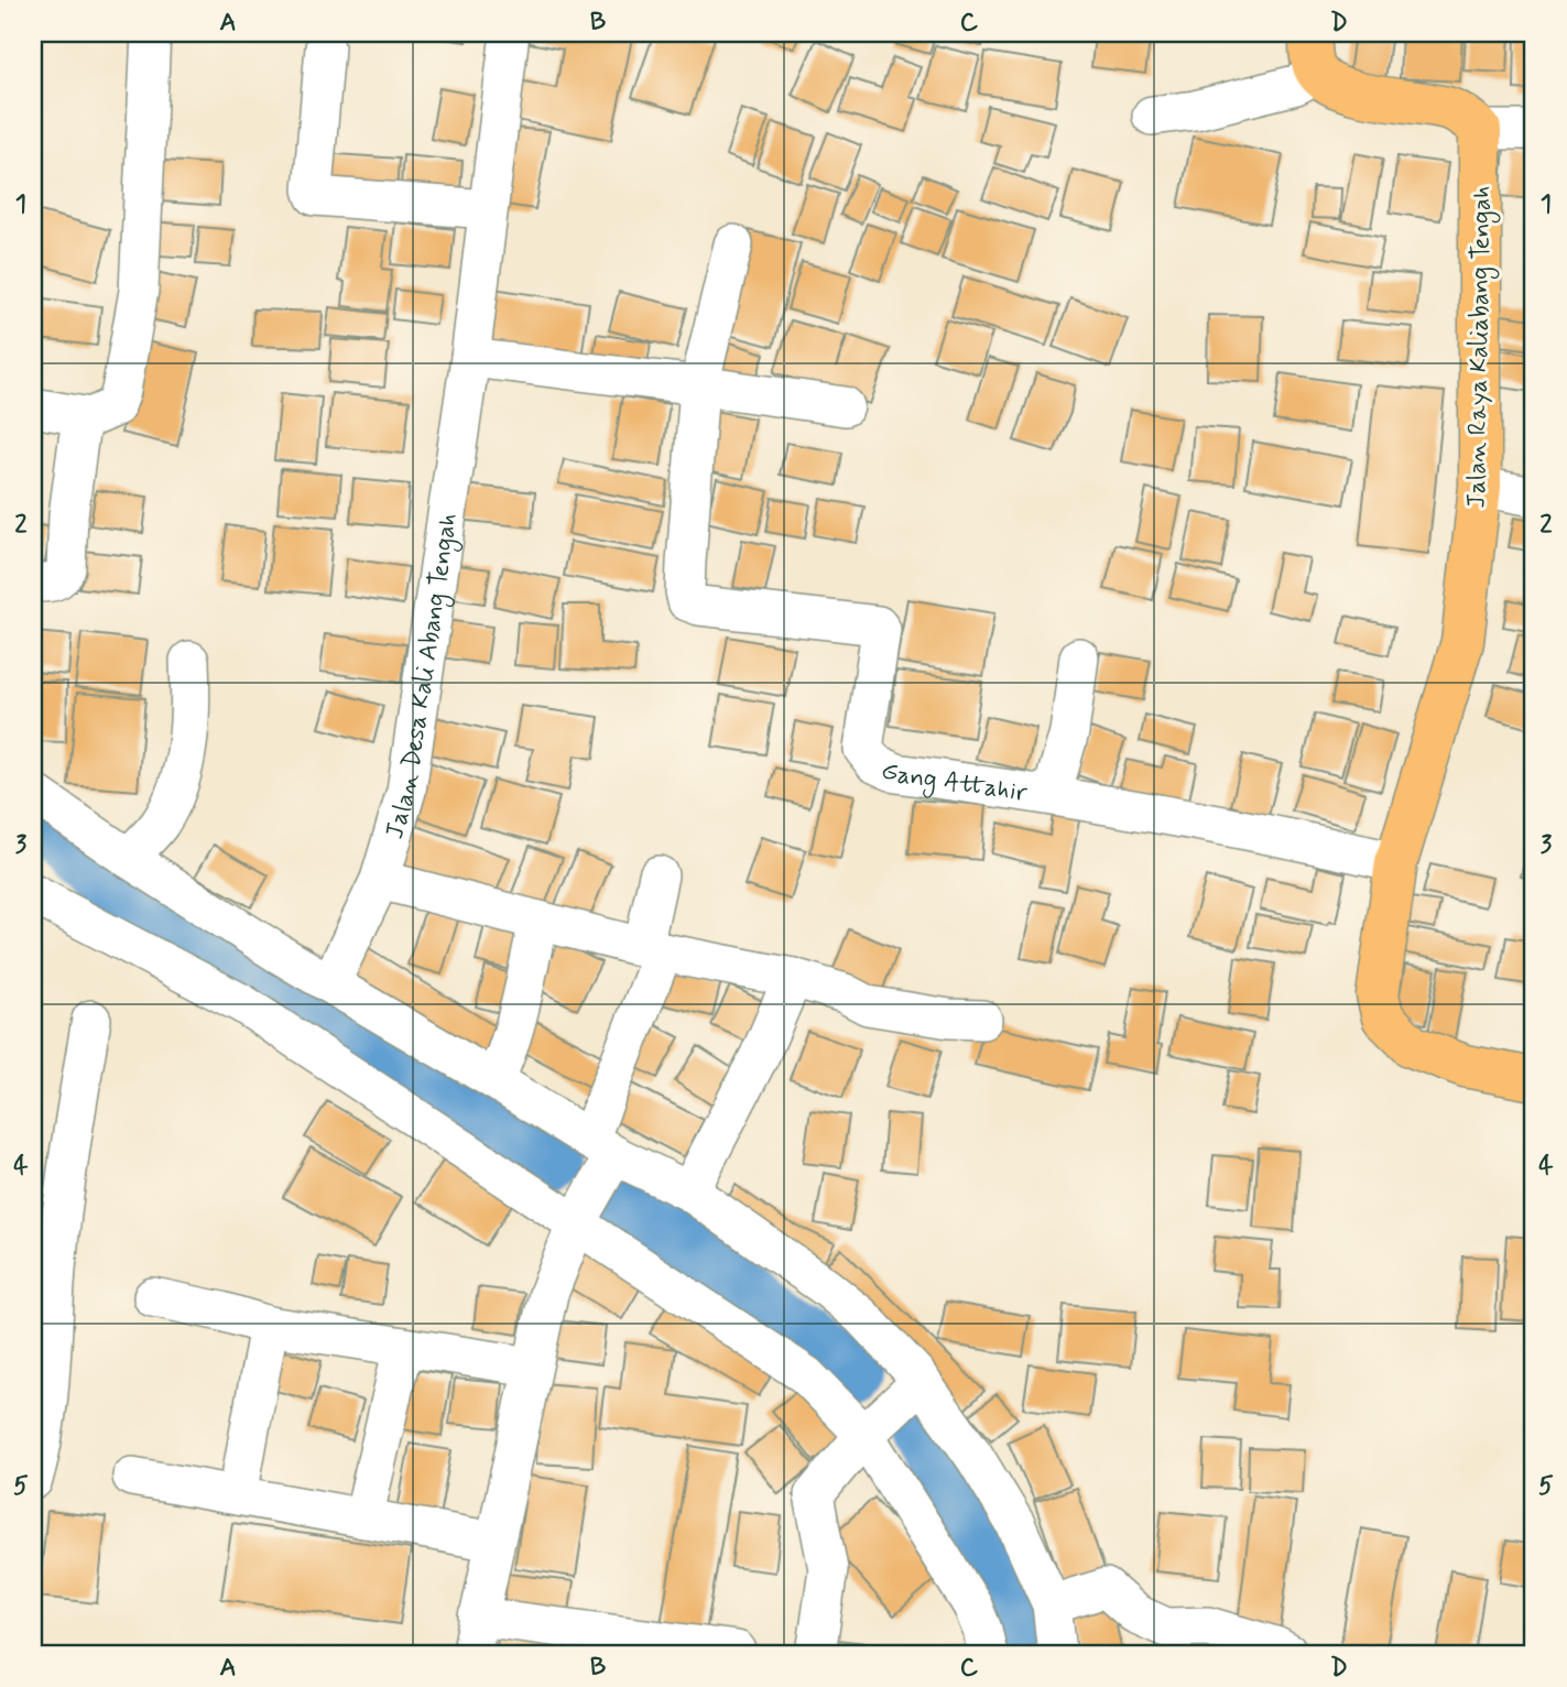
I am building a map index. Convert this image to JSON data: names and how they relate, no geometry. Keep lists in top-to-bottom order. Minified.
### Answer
{"streets":{"main road":["Jalan Raya Kaliabang Tengah"],"street":["Jalan Desa Kali Abang Tengah","Gang Attahir"]},"crossings":[["Jalan Raya Kaliabang Tengah","Gang Attahir"]],"grid":{"columns":["A","B","C","D"],"rows":["1","2","3","4","5"]}}
